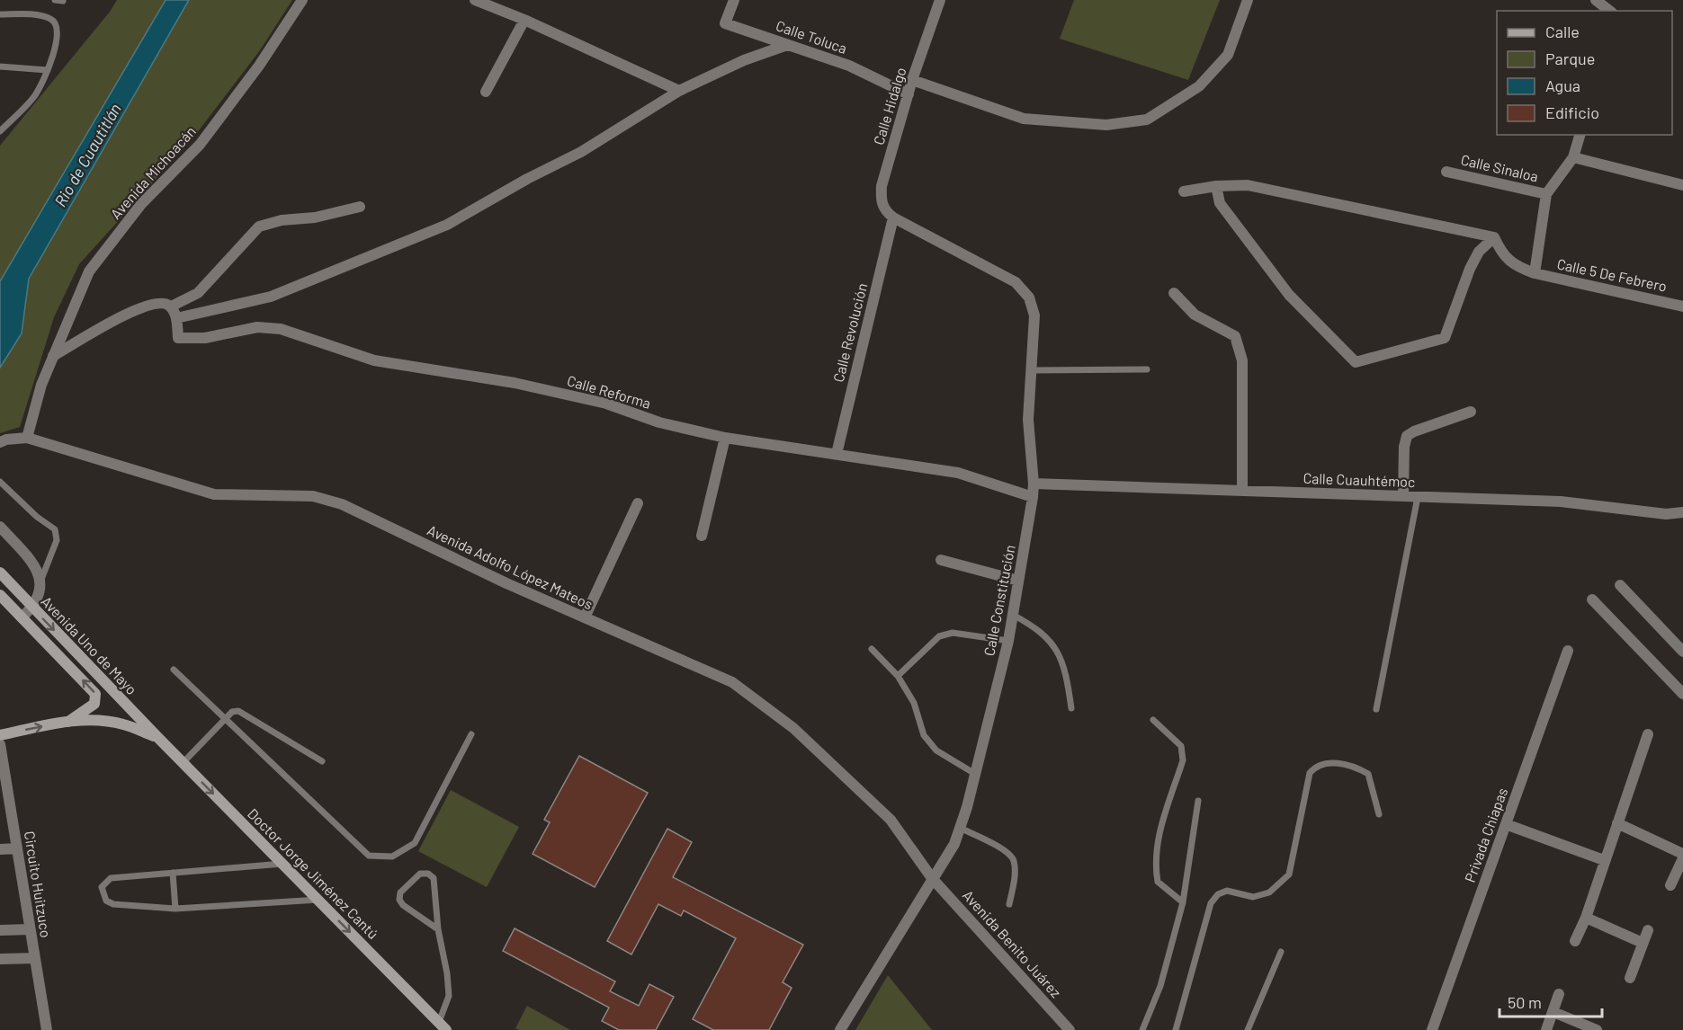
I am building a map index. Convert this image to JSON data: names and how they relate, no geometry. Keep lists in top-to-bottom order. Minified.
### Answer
{"streets":{"main road":["Avenida Uno de Mayo","Doctor Jorge Jiménez Cantú"],"street":["Calle Toluca","Calle Hidalgo","Calle Sinaloa","Avenida Michoacán","Calle 5 De Febrero","Calle Revolución","Calle Reforma","Calle Cuauhtémoc","Avenida Adolfo López Mateos","Calle Constitución","Privada Chiapas","Circuito Huitzuco","Avenida Benito Juárez"]},"crossings":[["Calle Toluca","Calle Hidalgo"],["Calle Hidalgo","Calle Revolución"],["Calle Hidalgo","Calle Constitución"],["Avenida Michoacán","Avenida Adolfo López Mateos"],["Calle Revolución","Calle Reforma"],["Calle Revolución","Calle Constitución"],["Calle Reforma","Calle Constitución"],["Calle Cuauhtémoc","Calle Constitución"],["Avenida Adolfo López Mateos","Calle Constitución"],["Avenida Adolfo López Mateos","Avenida Benito Juárez"],["Calle Constitución","Avenida Benito Juárez"],["Avenida Uno de Mayo","Doctor Jorge Jiménez Cantú"]],"one_way":["Avenida Uno de Mayo","Doctor Jorge Jiménez Cantú"],"water":["Rio de Cuautitlán"],"legend":["Calle","Parque","Agua","Edificio"],"scale_bar":"50 m"}
